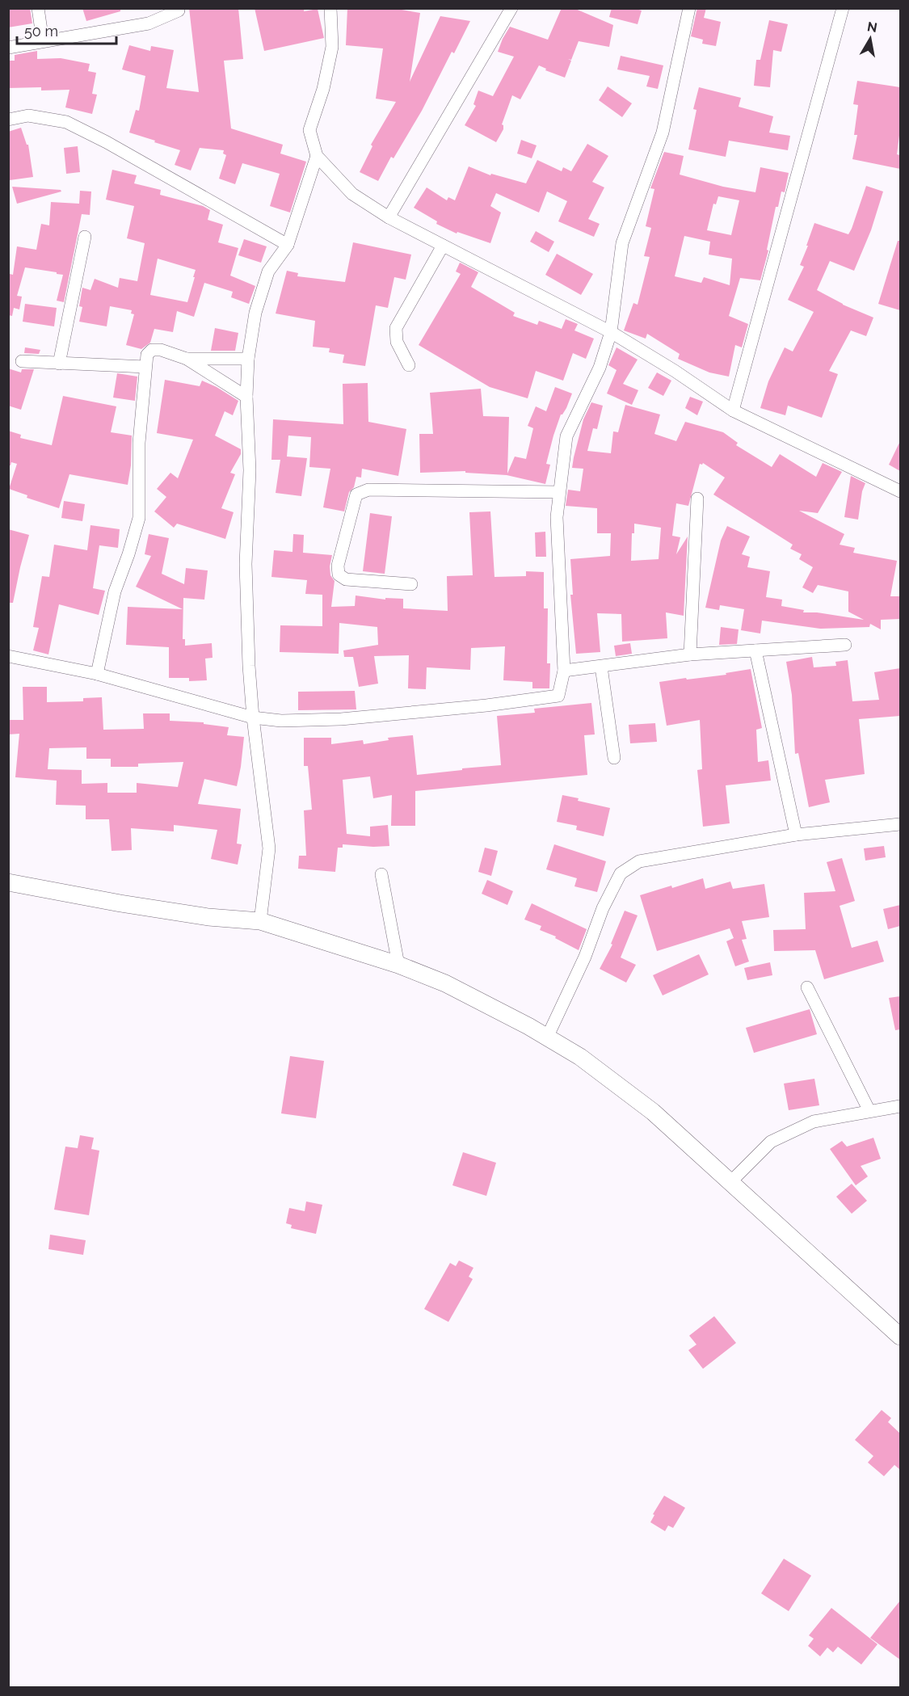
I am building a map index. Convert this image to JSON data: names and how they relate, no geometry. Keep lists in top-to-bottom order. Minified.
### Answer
{"scale_bar":"50 m","north":"top"}
